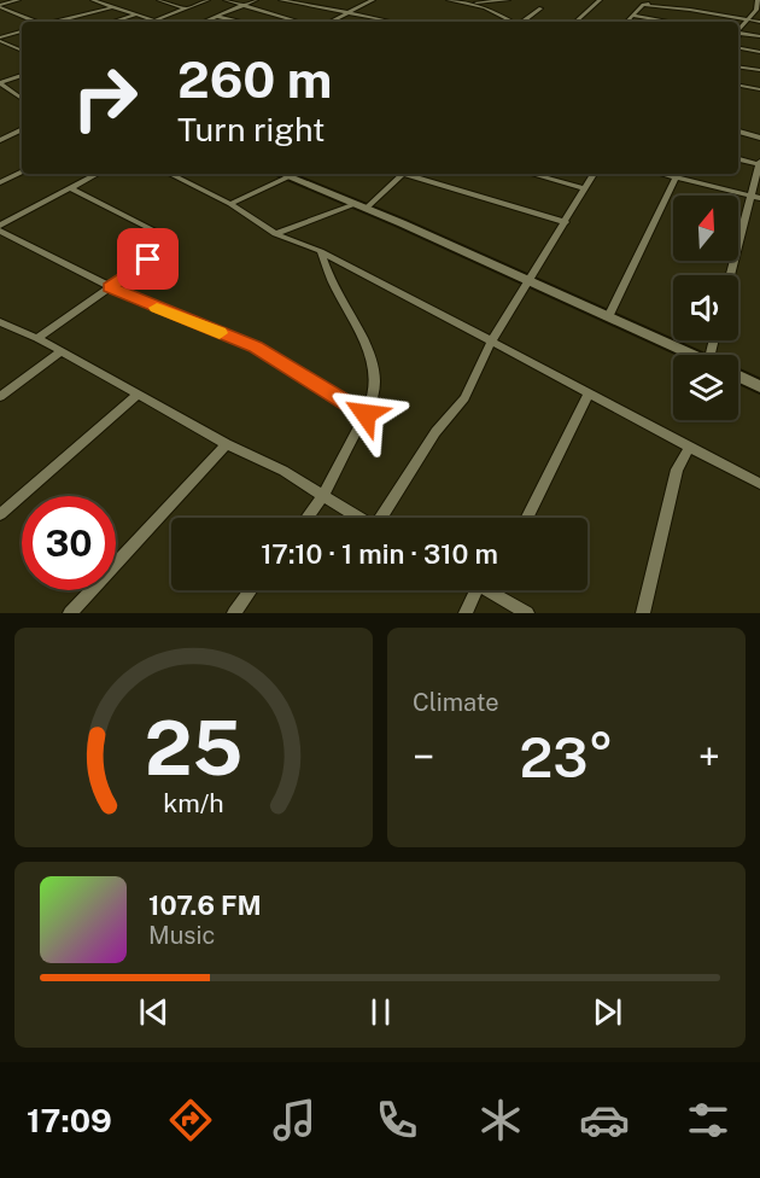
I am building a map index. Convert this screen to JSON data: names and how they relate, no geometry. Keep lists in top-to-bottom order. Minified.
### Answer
{"north":"top","page":{"turn":["260 m","Turn right"],"limit":"30","trip":"17:10 · 1 min · 310 m","tile":"Climate","heat":["−","23°","+"],"song":["107.6 FM","Music"],"tabs":"17:09","gauge":["25","km/h"]}}
